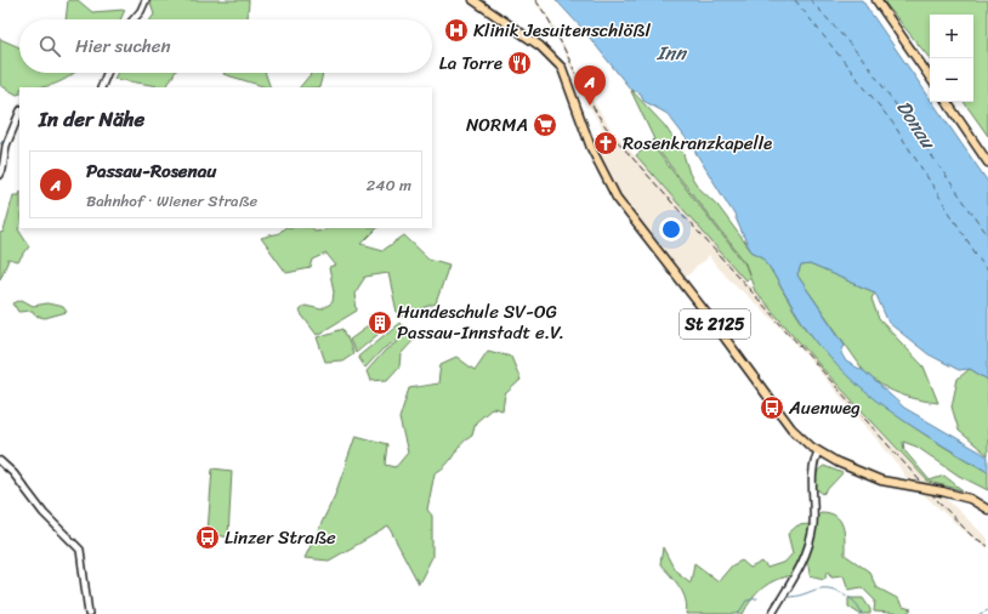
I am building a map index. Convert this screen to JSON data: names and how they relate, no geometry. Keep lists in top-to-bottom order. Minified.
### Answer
{"streets":{"main road":["St 2125"]},"water":["Inn","Donau"],"places":{"hospital":["Klinik Jesuitenschlößl"],"restaurant":["La Torre"],"supermarket":["NORMA"],"church":["Rosenkranzkapelle"],"building":["Hundeschule SV-OG Passau-Innstadt e.V."],"bus stop":["Auenweg","Linzer Straße"]},"page":{"map_buttons":["+","−"],"search":"Hier suchen","pins":"A","heading":"In der Nähe","list":[{"mark":"A","name":"Passau-Rosenau","note":"Bahnhof · Wiener Straße","value":"240 m"}]}}
